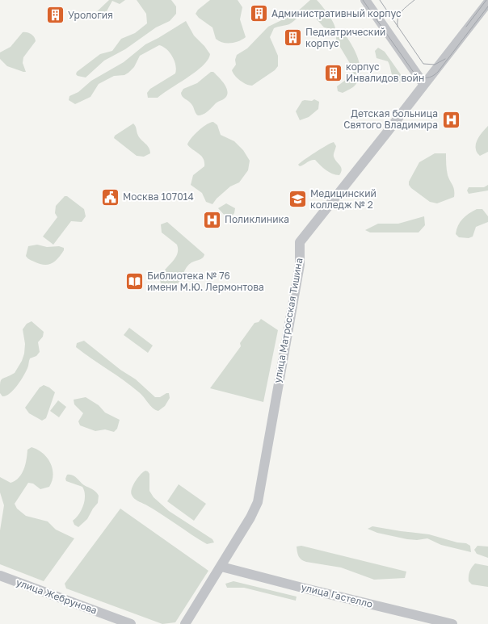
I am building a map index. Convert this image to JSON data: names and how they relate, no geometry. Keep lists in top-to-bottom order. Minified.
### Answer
{"streets":{"street":["улица Матросская Тишина","улица Гастелло","улица Жебрунова"]},"crossings":[["улица Матросская Тишина","улица Гастелло"]],"places":{"building":["Административный корпус","Урология","Педиатрический корпус","корпус Инвалидов войн"],"hospital":["Детская больница Святого Владимира","Поликлиника"],"public building":["Москва 107014"],"school or university":["Медицинский колледж № 2"],"library":["Библиотека № 76 имени М.Ю. Лермонтова"]}}
